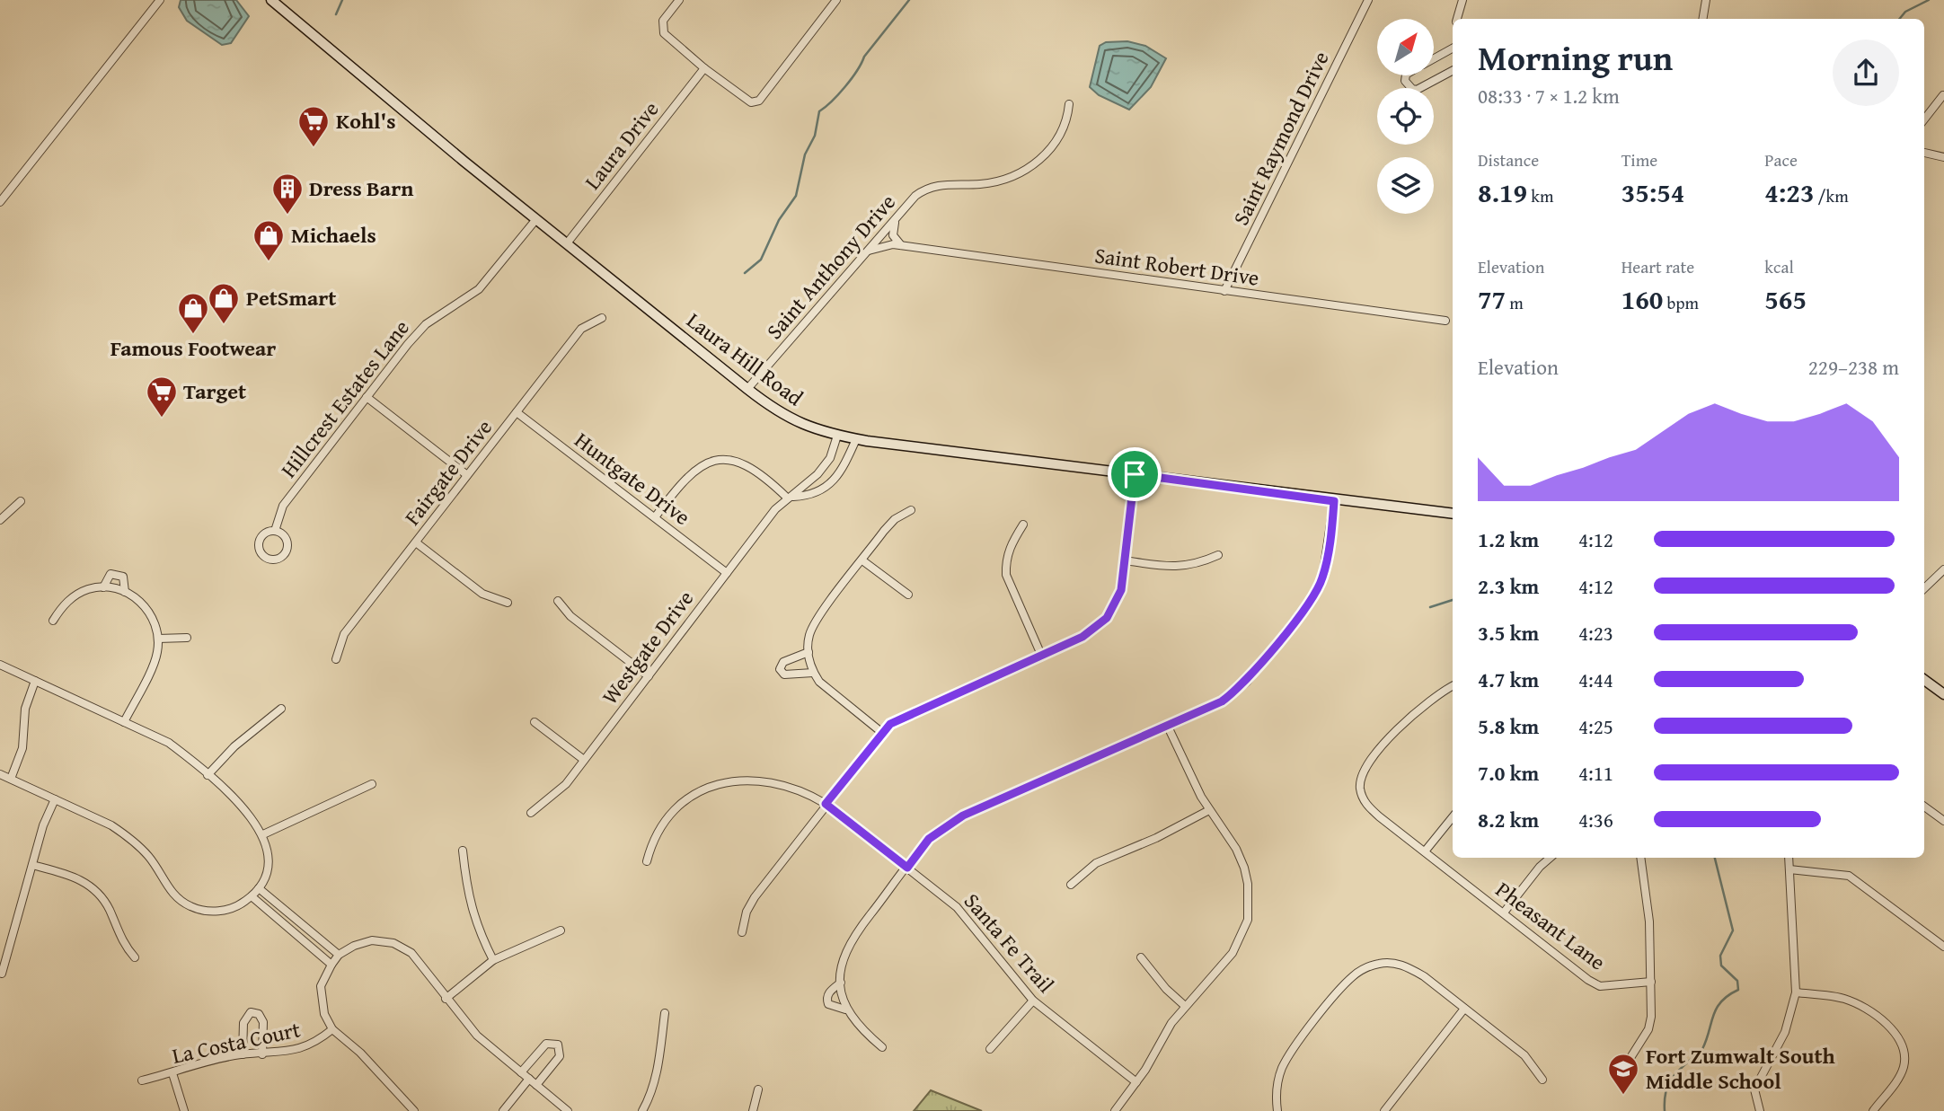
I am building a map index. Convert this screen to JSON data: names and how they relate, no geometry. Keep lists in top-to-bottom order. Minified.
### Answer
{"streets":{"main road":["Laura Hill Road"],"street":["Saint Raymond Drive","Laura Drive","Saint Anthony Drive","Saint Robert Drive","Hillcrest Estates Lane","Fairgate Drive","Huntgate Drive","Westgate Drive","Pheasant Lane","Santa Fe Trail","La Costa Court"]},"crossings":[["Saint Raymond Drive","Saint Robert Drive"],["Laura Drive","Laura Hill Road"],["Saint Anthony Drive","Saint Robert Drive"],["Saint Anthony Drive","Laura Hill Road"],["Laura Hill Road","Hillcrest Estates Lane"],["Laura Hill Road","Westgate Drive"],["Fairgate Drive","Huntgate Drive"],["Huntgate Drive","Westgate Drive"]],"places":{"supermarket":["Kohl's","Target"],"building":["Dress Barn"],"shop":["Michaels","PetSmart","Famous Footwear"],"school or university":["Fort Zumwalt South Middle School"]},"north":"top right","page":{"heading":["Morning run","08:33 · 7 × 1.2 km"],"stats":[["Distance","8.19 km"],["Time","35:54"],["Pace","4:23 /km"],["Elevation","77 m"],["Heart rate","160 bpm"],["kcal","565"]],"chart":["Elevation","229–238 m"],"list":[{"name":"1.2 km","note":"4:12"},{"name":"2.3 km","note":"4:12"},{"name":"3.5 km","note":"4:23"},{"name":"4.7 km","note":"4:44"},{"name":"5.8 km","note":"4:25"},{"name":"7.0 km","note":"4:11"},{"name":"8.2 km","note":"4:36"}]}}
